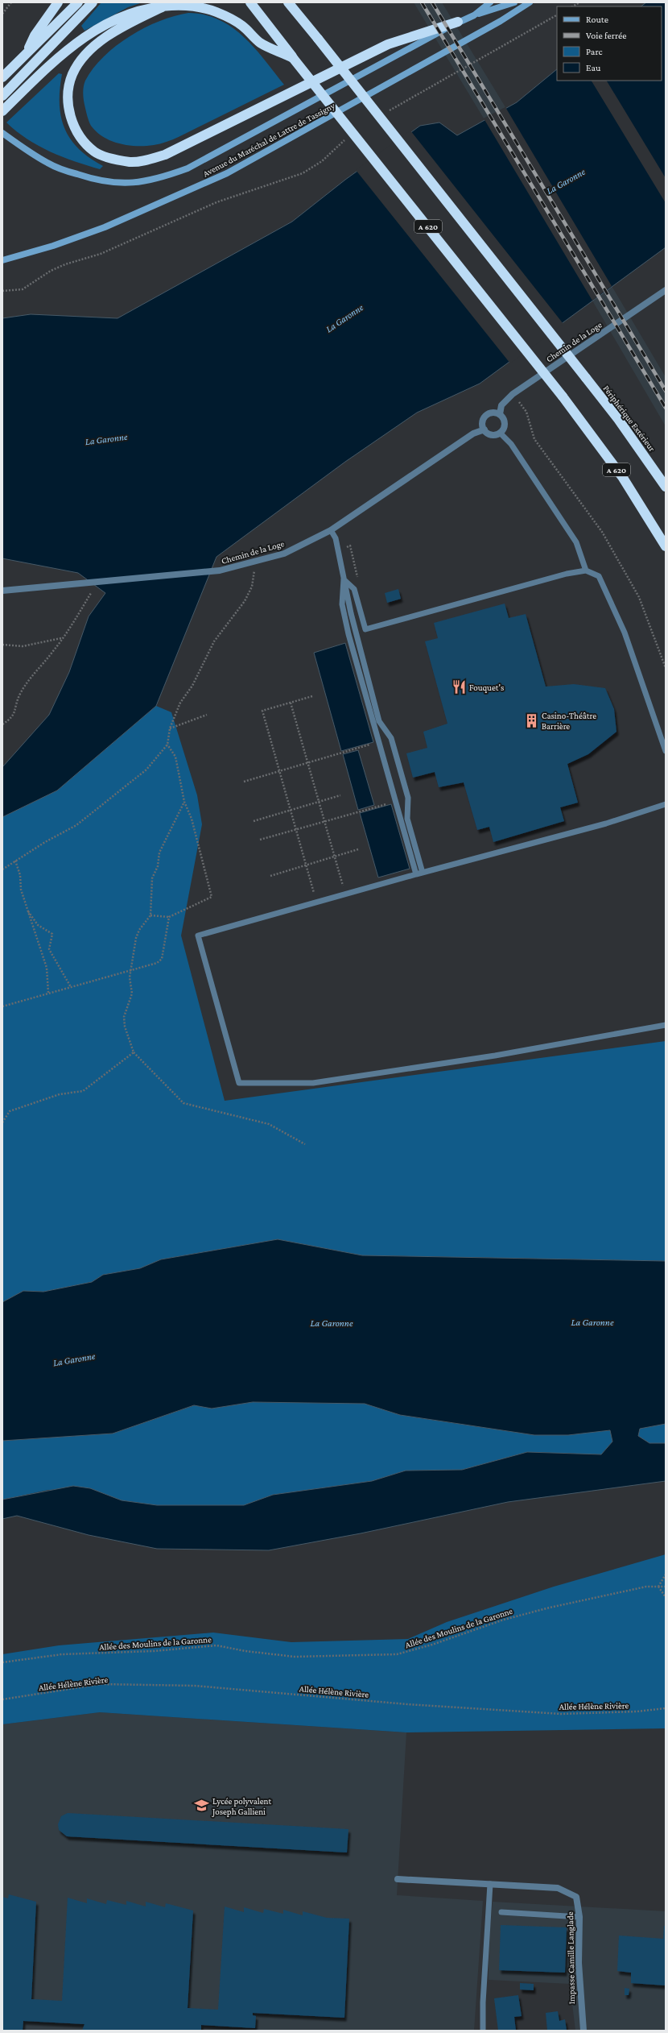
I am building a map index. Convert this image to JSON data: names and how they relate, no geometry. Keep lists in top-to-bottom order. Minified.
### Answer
{"streets":{"highway":["A 620","Périphérique Extérieur"],"main road":["Avenue du Maréchal de Lattre de Tassigny"],"street":["Chemin de la Loge","Impasse Camille Langlade"],"path":["Allée des Moulins de la Garonne","Allée Hélène Rivière"]},"water":["La Garonne"],"places":{"restaurant":["Fouquet's"],"building":["Casino-Théâtre Barrière"],"school or university":["Lycée polyvalent Joseph Gallieni"]},"legend":["Route","Voie ferrée","Parc","Eau"]}
